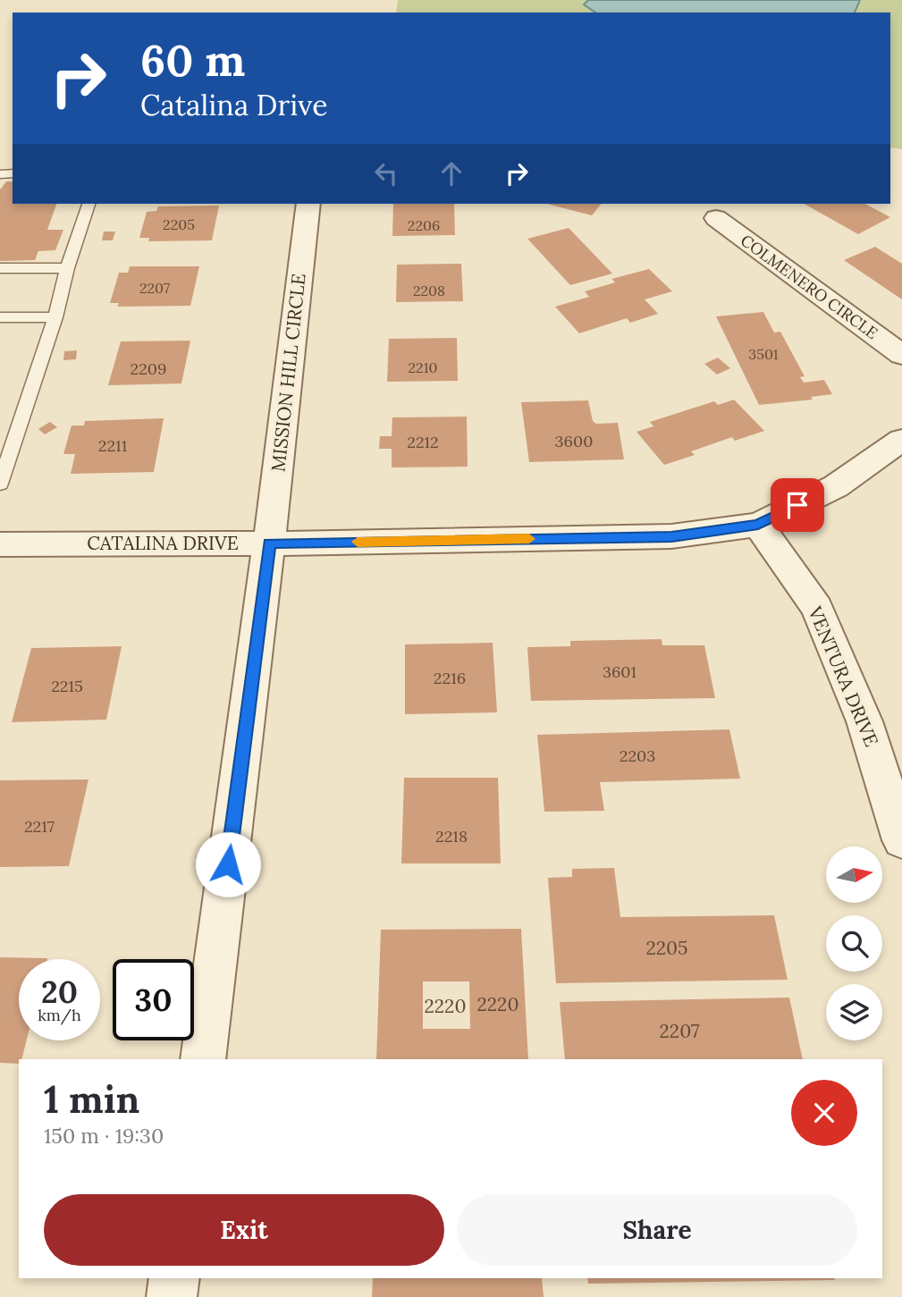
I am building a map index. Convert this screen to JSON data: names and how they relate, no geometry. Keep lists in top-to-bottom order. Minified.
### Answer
{"streets":{"street":["COLMENERO CIRCLE","MISSION HILL CIRCLE","CATALINA DRIVE","VENTURA DRIVE"]},"crossings":[["MISSION HILL CIRCLE","CATALINA DRIVE"],["CATALINA DRIVE","VENTURA DRIVE"]],"house_numbers":["2205","2206","2207","2208","3501","2210","2209","3600","2212","2211","3601","2216","2215","2203","2217","2218","2205","2220","2220","2207"],"north":"right","page":{"turn":["60 m","Catalina Drive"],"speed":"20 km/h","limit":"30","heading":["1 min","150 m · 19:30"],"buttons":["Exit","Share"]}}
